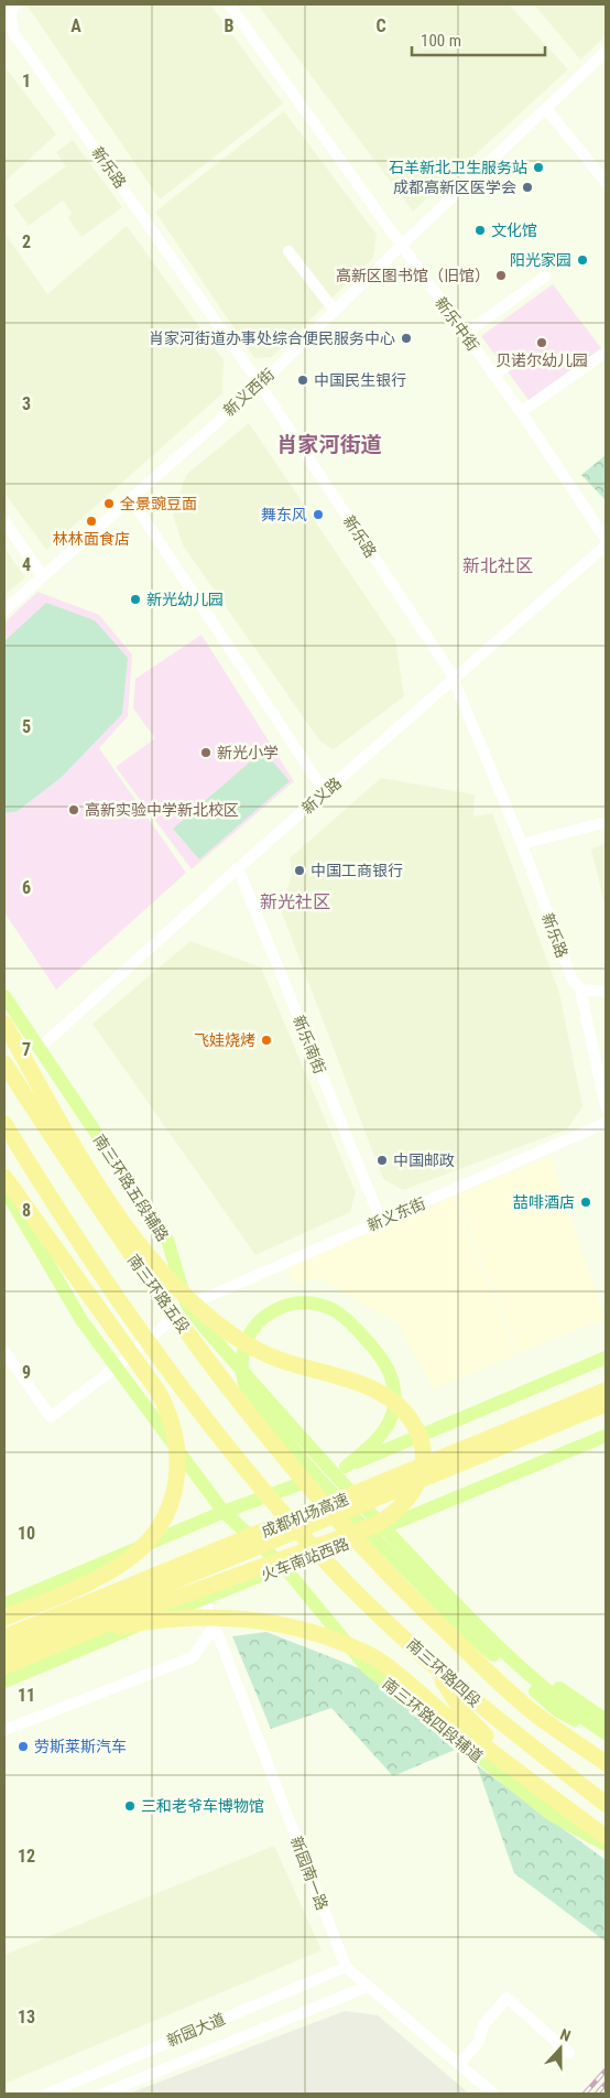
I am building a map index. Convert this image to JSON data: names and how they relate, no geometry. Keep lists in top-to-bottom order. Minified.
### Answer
{"streets":{"highway":["南三环路五段","成都机场高速","南三环路四段"],"main road":["南三环路五段辅路","火车南站西路","南三环路四段辅道"],"street":["新乐路","新乐中街","新义西街","新义路","新乐南街","新义东街","新园南一路","新园大道"]},"crossings":[["新乐路","新义西街"],["新乐路","新义路"],["新乐中街","新义西街"],["新义路","新乐南街"],["新义路","南三环路五段辅路"],["新乐南街","新义东街"],["南三环路五段辅路","新义东街"],["南三环路五段辅路","火车南站西路"],["南三环路五段","南三环路四段"],["火车南站西路","南三环路四段辅道"],["火车南站西路","新园南一路"],["新园南一路","新园大道"]],"districts":["肖家河街道","新北社区","新光社区"],"places":["石羊新北卫生服务站","成都高新区医学会","文化馆","阳光家园","高新区图书馆（旧馆）","肖家河街道办事处综合便民服务中心","贝诺尔幼儿园","中国民生银行","全景豌豆面","舞东风","林林面食店","新光幼儿园","新光小学","高新实验中学新北校区","中国工商银行","飞娃烧烤","中国邮政","喆啡酒店","劳斯莱斯汽车","三和老爷车博物馆"],"scale_bar":"100 m","north":"top","grid":{"columns":["A","B","C"],"rows":["1","2","3","4","5","6","7","8","9","10","11","12","13"]}}
